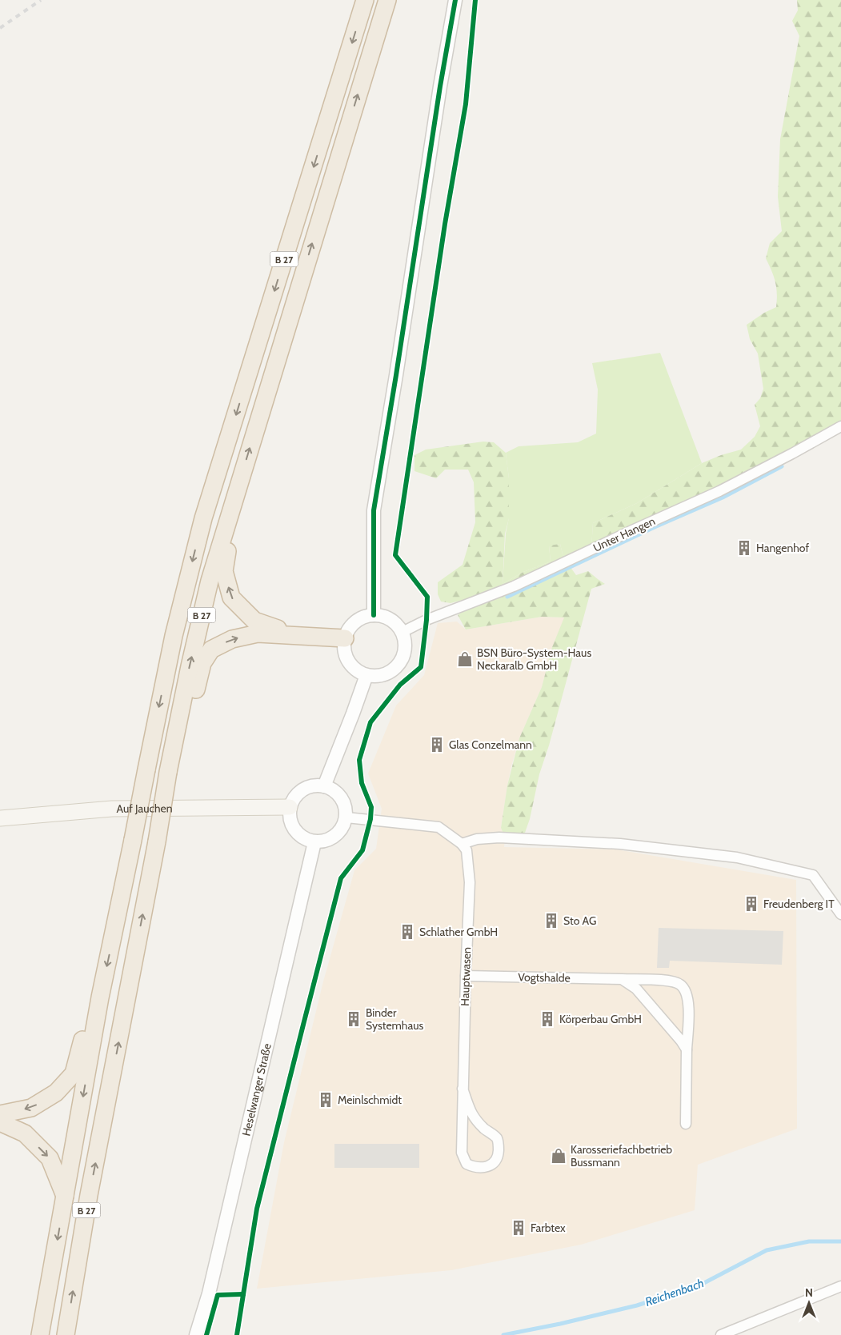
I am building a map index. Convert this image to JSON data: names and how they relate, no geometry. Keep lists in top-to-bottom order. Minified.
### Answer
{"streets":{"highway":["B 27"],"main road":["Auf Jauchen"],"street":["Unter Hangen","Hauptwasen","Vogtshalde","Heselwanger Straße"]},"crossings":[["Auf Jauchen","Heselwanger Straße"],["Hauptwasen","Vogtshalde"]],"water":["Reichenbach"],"places":{"building":["Hangenhof","Glas Conzelmann","Freudenberg IT","Sto AG","Schlather GmbH","Binder Systemhaus","Körperbau GmbH","Meinlschmidt","Farbtex"],"shop":["BSN Büro-System-Haus Neckaralb GmbH","Karosseriefachbetrieb Bussmann"]},"north":"top"}
